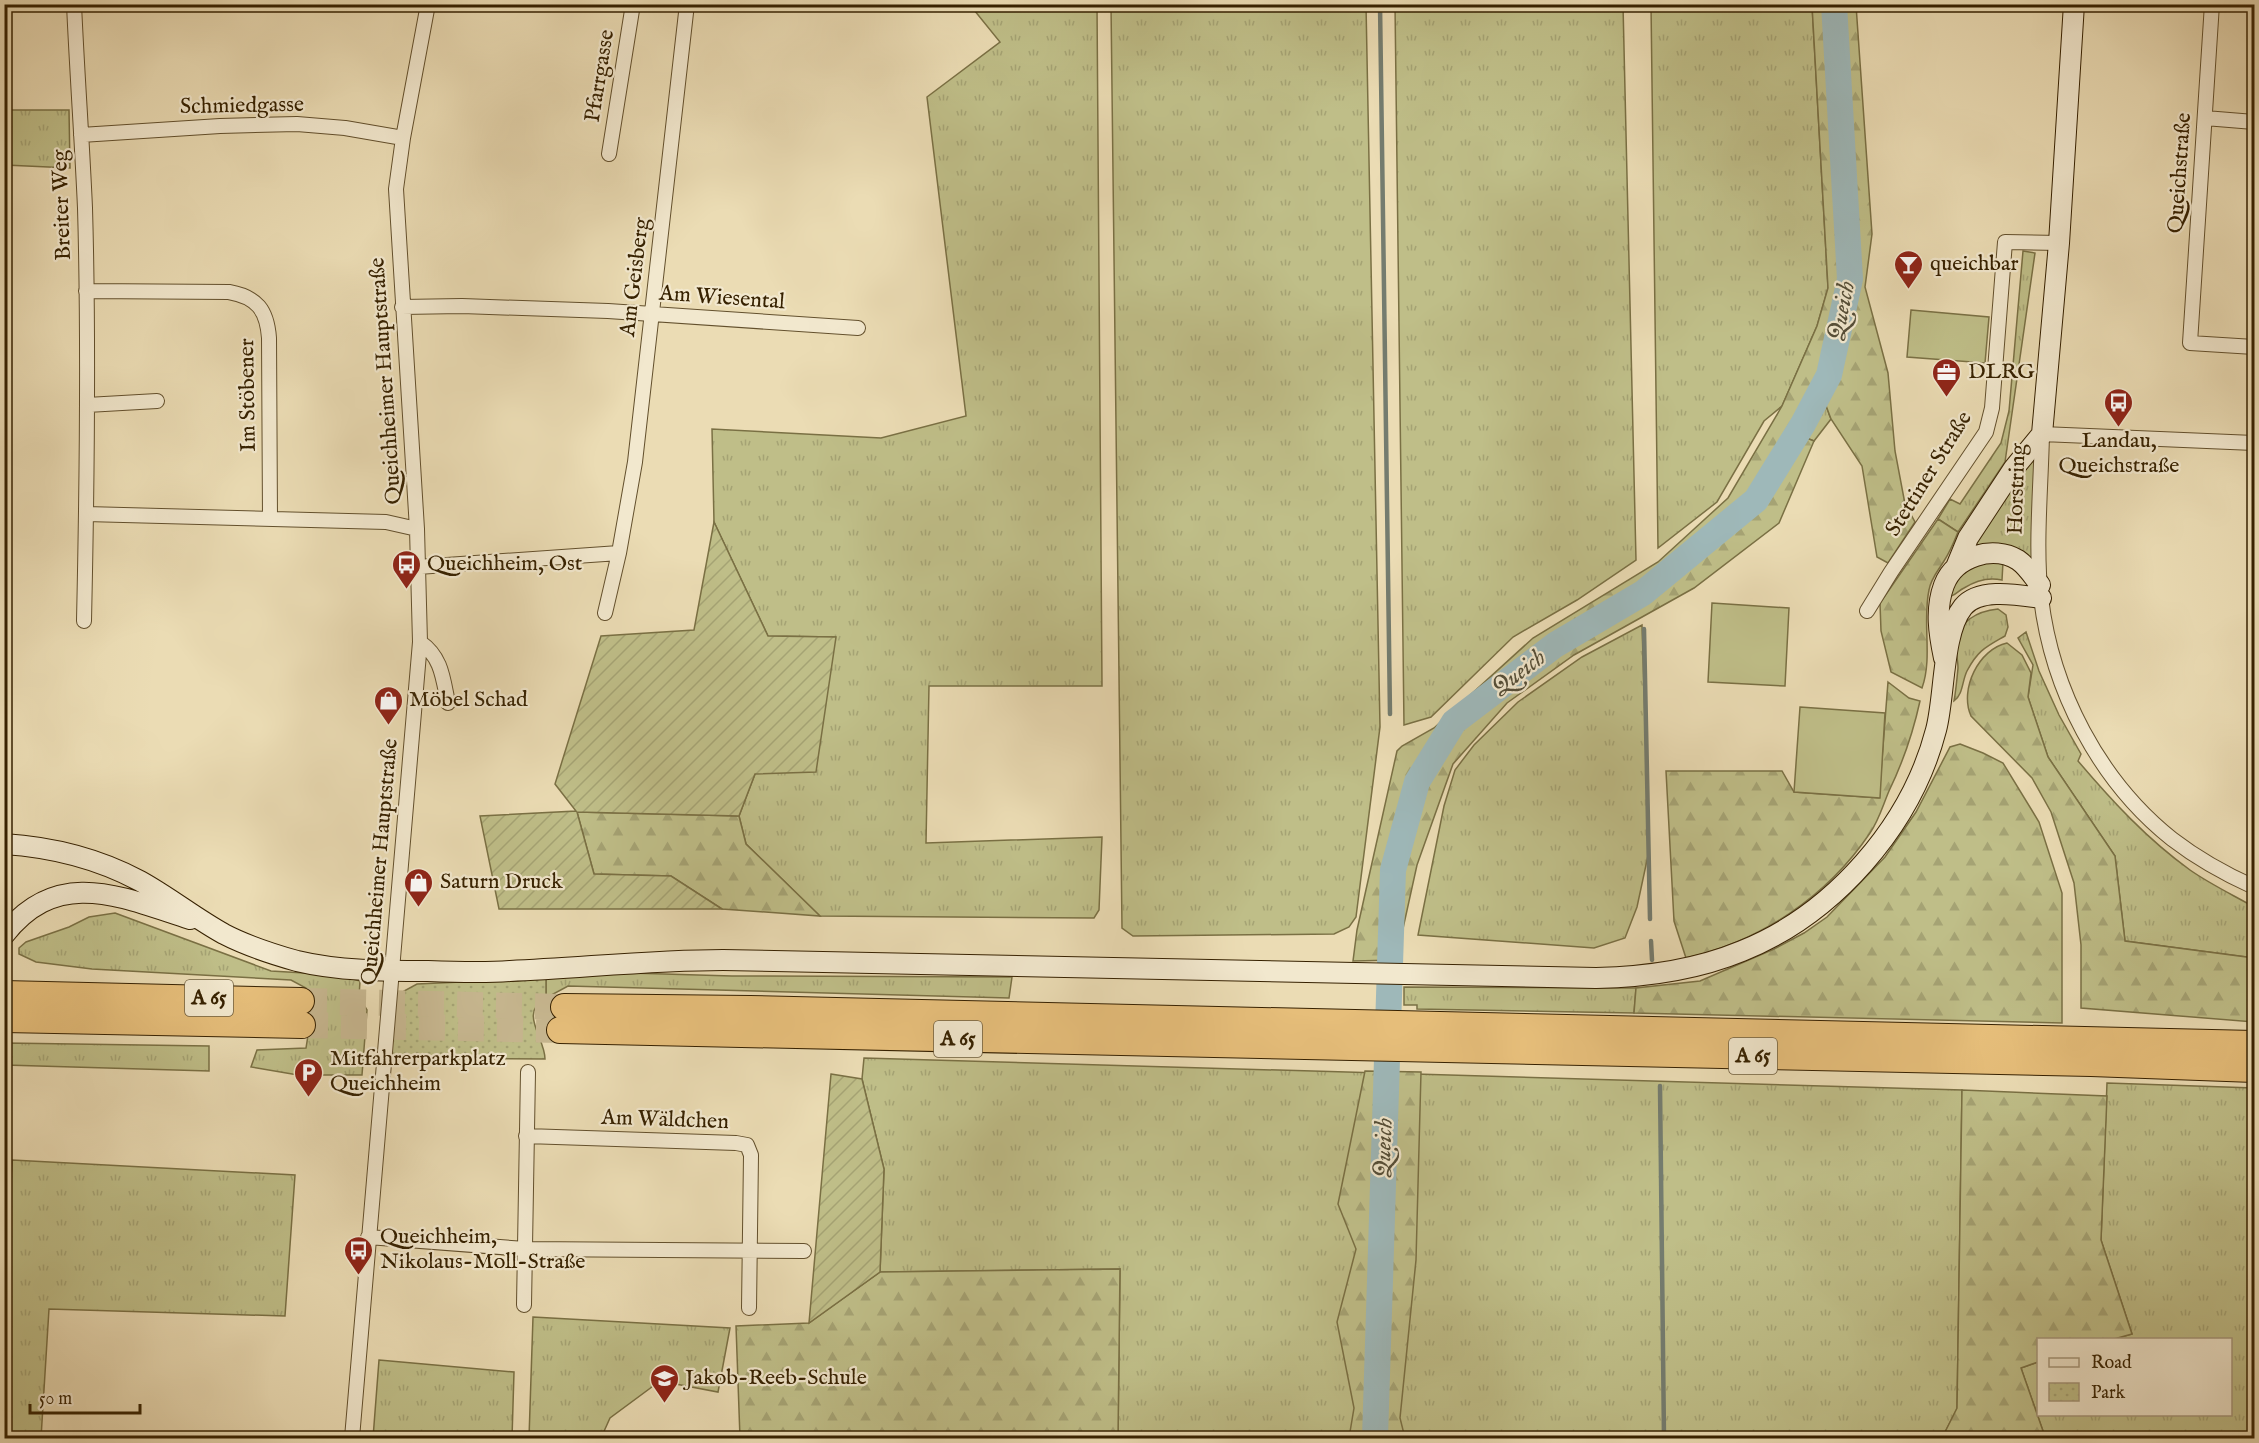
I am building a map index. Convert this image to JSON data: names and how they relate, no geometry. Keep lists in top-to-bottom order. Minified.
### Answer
{"streets":{"highway":["A 65"],"street":["Pfarrgasse","Schmiedgasse","Queichstraße","Breiter Weg","Am Geisberg","Am Wiesental","Queichheimer Hauptstraße","Im Stöbener","Stettiner Straße","Horstring","Am Wäldchen"]},"crossings":[["Schmiedgasse","Breiter Weg"],["Schmiedgasse","Queichheimer Hauptstraße"],["Breiter Weg","Im Stöbener"],["Am Geisberg","Am Wiesental"],["Am Wiesental","Queichheimer Hauptstraße"],["Stettiner Straße","Horstring"]],"water":["Queich"],"places":{"bar":["queichbar"],"office":["DLRG"],"bus stop":["Landau, Queichstraße","Queichheim, Ost","Queichheim, Nikolaus-Moll-Straße"],"shop":["Möbel Schad","Saturn Druck"],"parking":["Mitfahrerparkplatz Queichheim"],"school or university":["Jakob-Reeb-Schule"]},"legend":["Road","Park"],"scale_bar":"50 m"}
